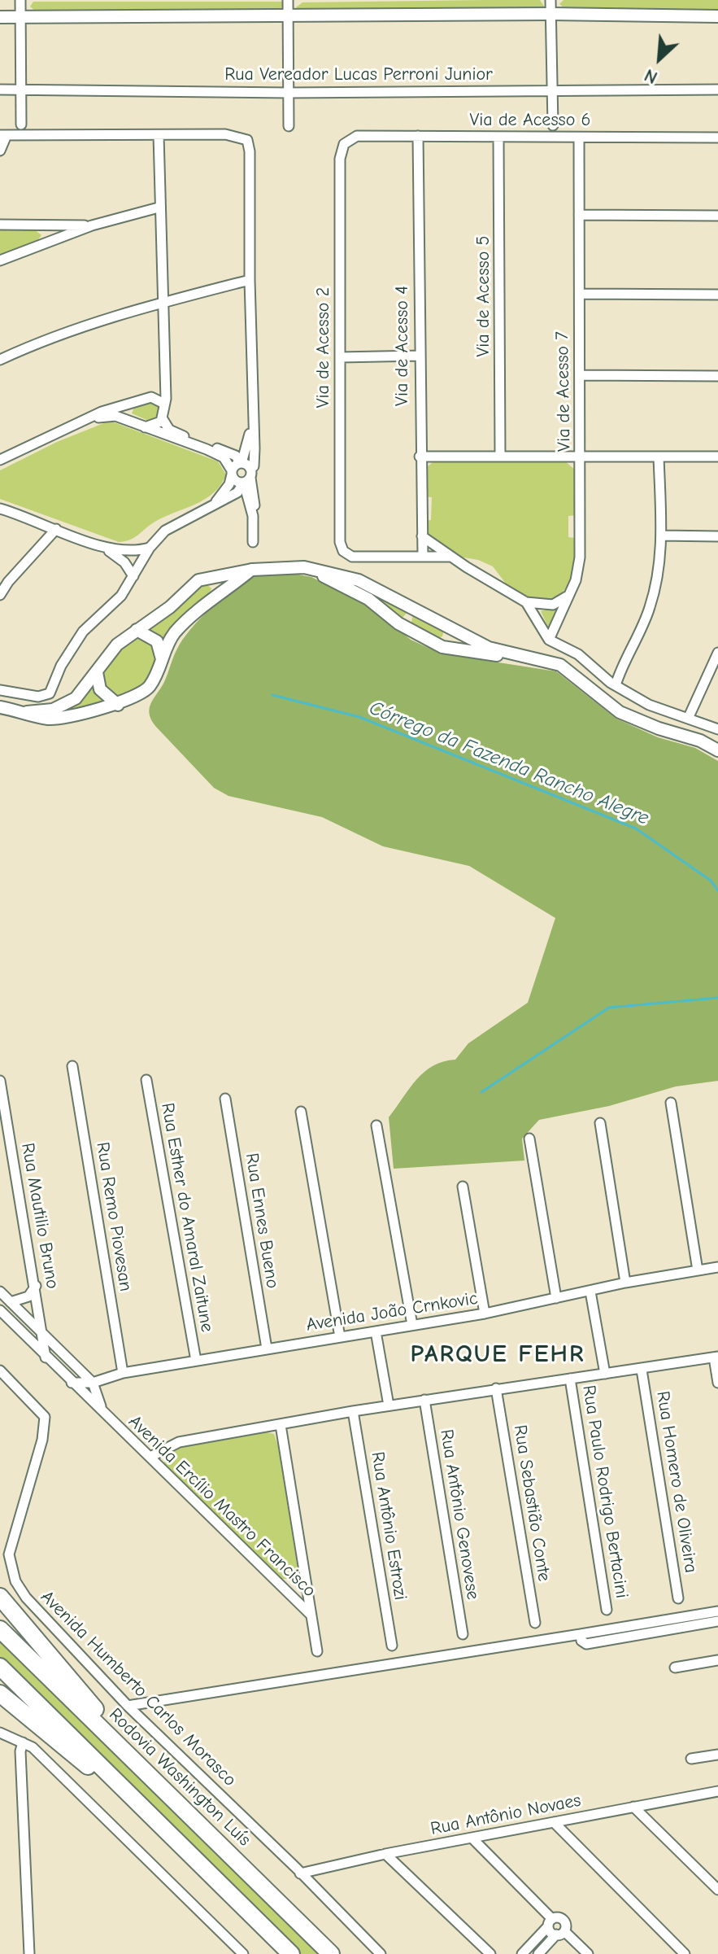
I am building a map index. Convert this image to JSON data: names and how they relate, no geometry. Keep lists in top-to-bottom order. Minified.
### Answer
{"streets":{"highway":["Rodovia Washington Luís"],"street":["Rua Vereador Lucas Perroni Junior","Via de Acesso 6","Via de Acesso 5","Via de Acesso 4","Via de Acesso 2","Via de Acesso 7","Rua Mautilio Bruno","Rua Remo Piovesan","Rua Esther do Amaral Zaitune","Rua Ennes Bueno","Avenida João Crnkovic","Rua Homero de Oliveira","Rua Paulo Rodrigo Bertacini","Rua Sebastião Conte","Avenida Ercílio Mastro Francisco","Rua Antônio Genovese","Rua Antônio Estrozi","Avenida Humberto Carlos Morasco","Rua Antônio Novaes"]},"crossings":[["Via de Acesso 6","Via de Acesso 5"],["Via de Acesso 6","Via de Acesso 4"],["Via de Acesso 6","Via de Acesso 2"],["Via de Acesso 6","Via de Acesso 7"],["Via de Acesso 4","Via de Acesso 2"],["Rua Mautilio Bruno","Avenida Ercílio Mastro Francisco"],["Rua Remo Piovesan","Avenida João Crnkovic"],["Rua Esther do Amaral Zaitune","Avenida João Crnkovic"],["Rua Ennes Bueno","Avenida João Crnkovic"],["Avenida João Crnkovic","Avenida Ercílio Mastro Francisco"],["Avenida Humberto Carlos Morasco","Rua Antônio Novaes"]],"districts":["PARQUE FEHR"],"water":["Córrego da Fazenda Rancho Alegre"],"north":"bottom left"}
